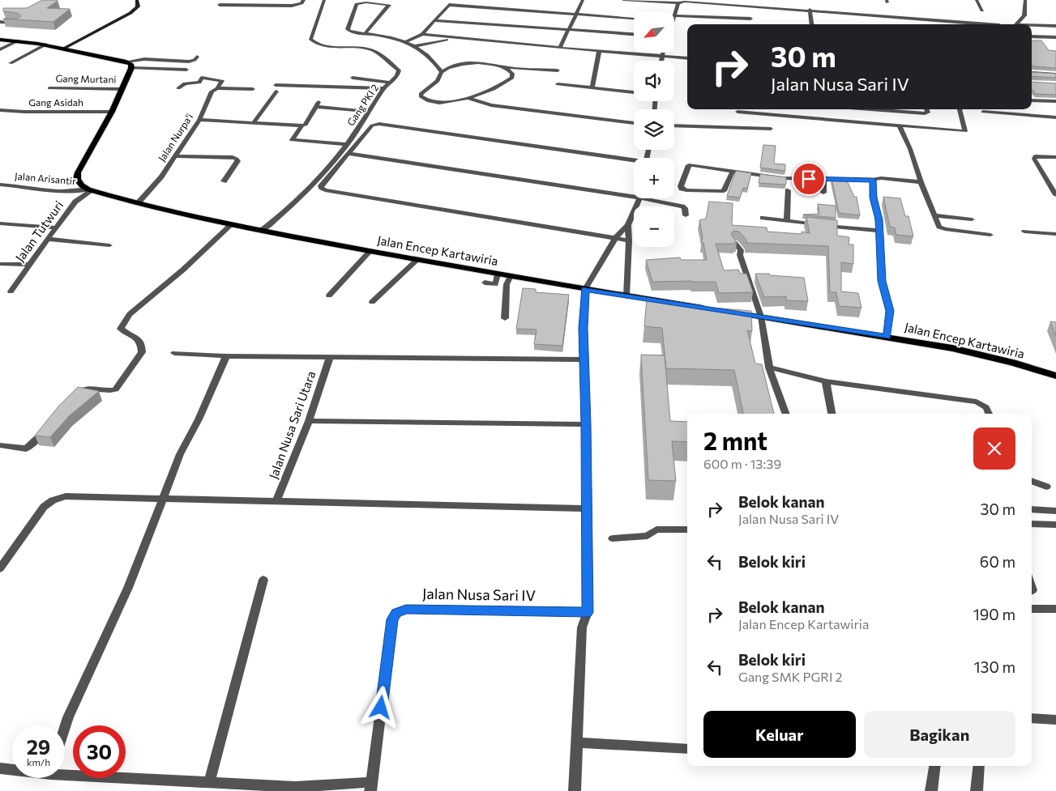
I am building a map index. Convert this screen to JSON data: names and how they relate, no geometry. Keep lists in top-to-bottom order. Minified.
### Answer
{"streets":{"main road":["Jalan Encep Kartawiria"],"street":["Gang Murtani","Gang Asidah","Gang PKI 2","Jalan Nurpa'i","Jalan Arisantir","Jalan Tutwuri","Jalan Nusa Sari Utara","Jalan Nusa Sari IV"]},"crossings":[["Gang PKI 2","Jalan Encep Kartawiria"],["Jalan Nurpa'i","Jalan Encep Kartawiria"],["Jalan Arisantir","Jalan Tutwuri"],["Jalan Arisantir","Jalan Encep Kartawiria"],["Jalan Tutwuri","Jalan Encep Kartawiria"]],"north":"bottom left","page":{"map_buttons":["+","−"],"turn":["30 m","Jalan Nusa Sari IV"],"heading":["2 mnt","600 m · 13:39"],"list":[{"name":"Belok kanan","note":"Jalan Nusa Sari IV","value":"30 m"},{"name":"Belok kiri","value":"60 m"},{"name":"Belok kanan","note":"Jalan Encep Kartawiria","value":"190 m"},{"name":"Belok kiri","note":"Gang SMK PGRI 2","value":"130 m"}],"buttons":["Keluar","Bagikan"],"speed":"29 km/h","limit":"30"}}
